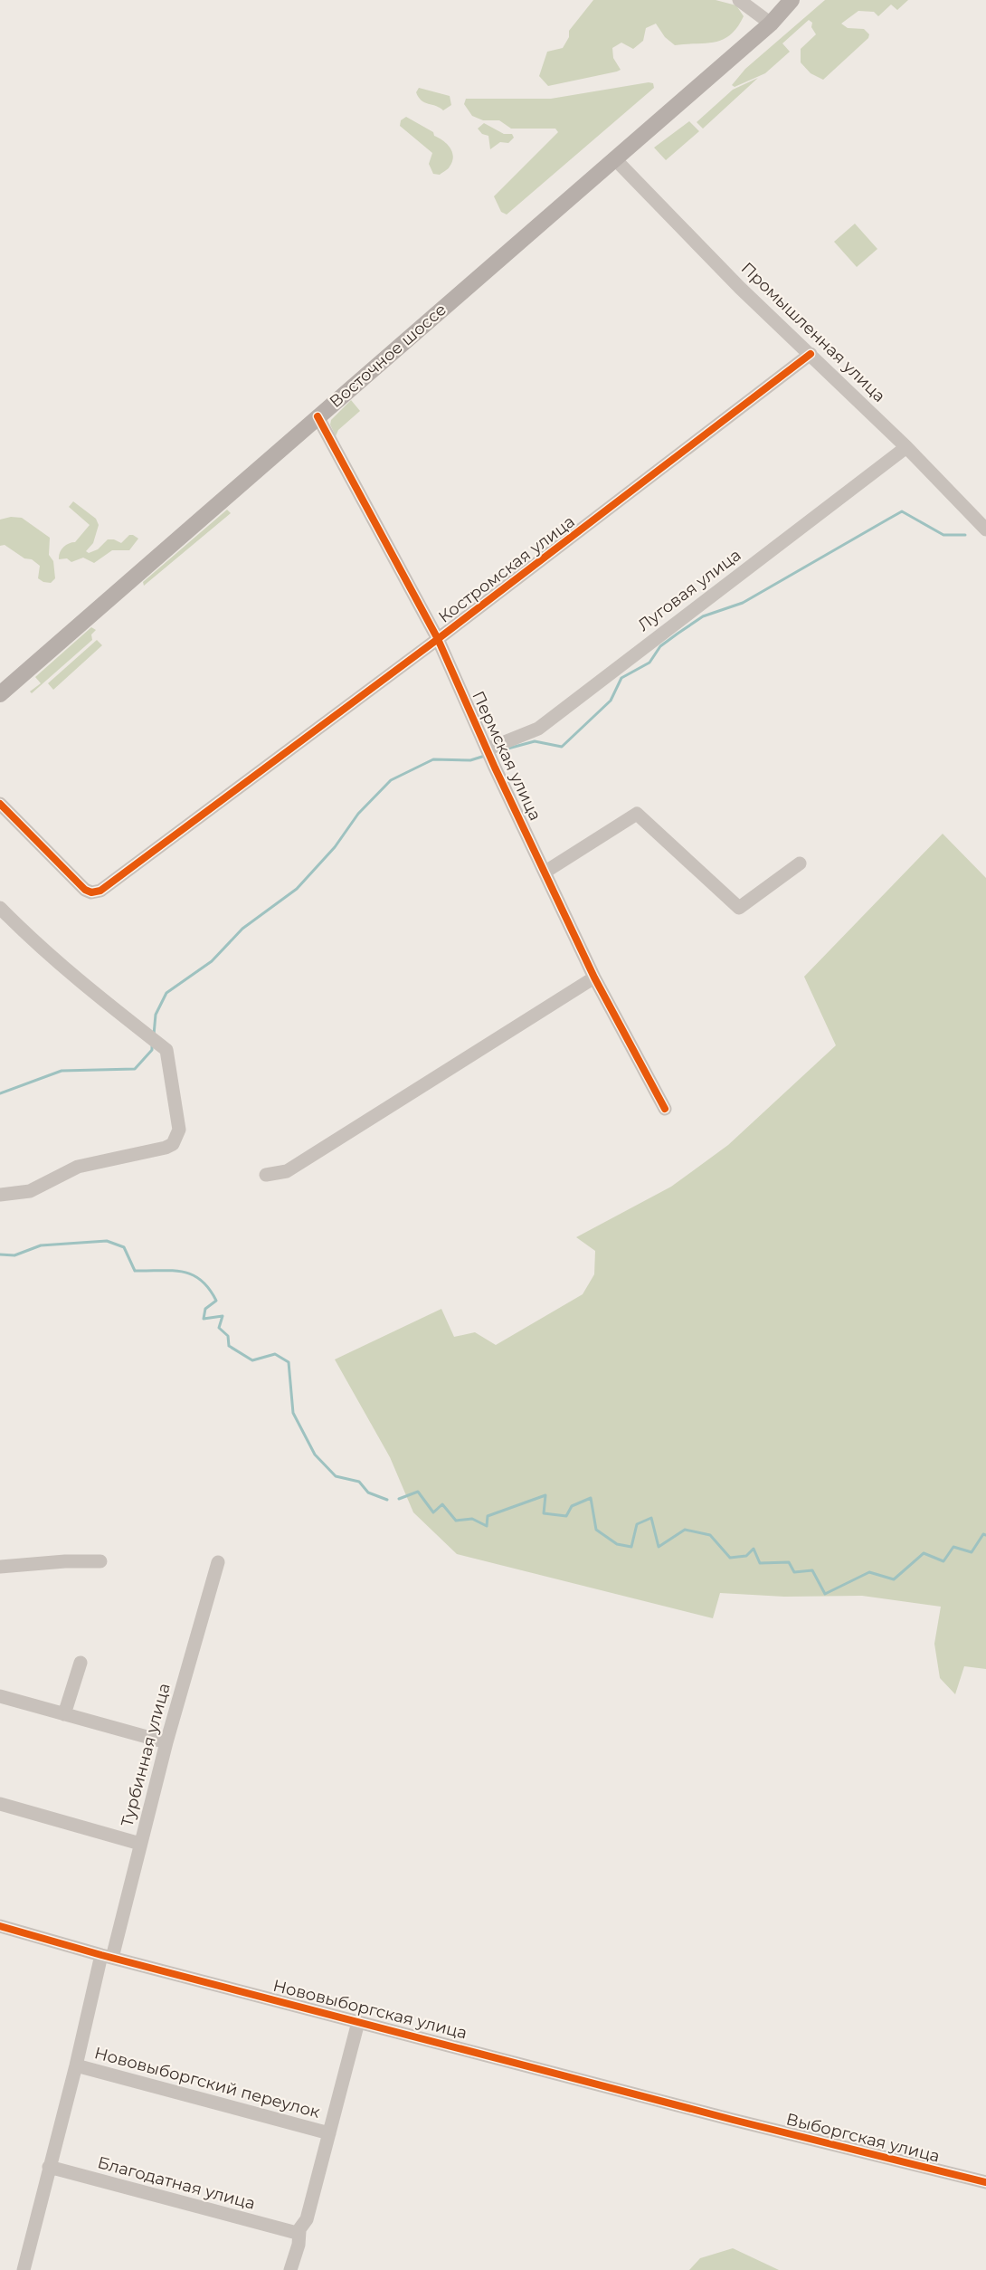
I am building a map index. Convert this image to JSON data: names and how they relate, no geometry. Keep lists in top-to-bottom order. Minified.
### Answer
{"streets":{"main road":["Восточное шоссе"],"street":["Промышленная улица","Костромская улица","Луговая улица","Пермская улица","Турбинная улица","Нововыборгская улица","Нововыборгский переулок","Выборгская улица","Благодатная улица"]},"crossings":[["Промышленная улица","Восточное шоссе"],["Промышленная улица","Костромская улица"],["Промышленная улица","Луговая улица"],["Восточное шоссе","Пермская улица"],["Костромская улица","Пермская улица"],["Луговая улица","Пермская улица"],["Турбинная улица","Нововыборгская улица"],["Турбинная улица","Нововыборгский переулок"],["Турбинная улица","Благодатная улица"],["Нововыборгская улица","Выборгская улица"]]}
